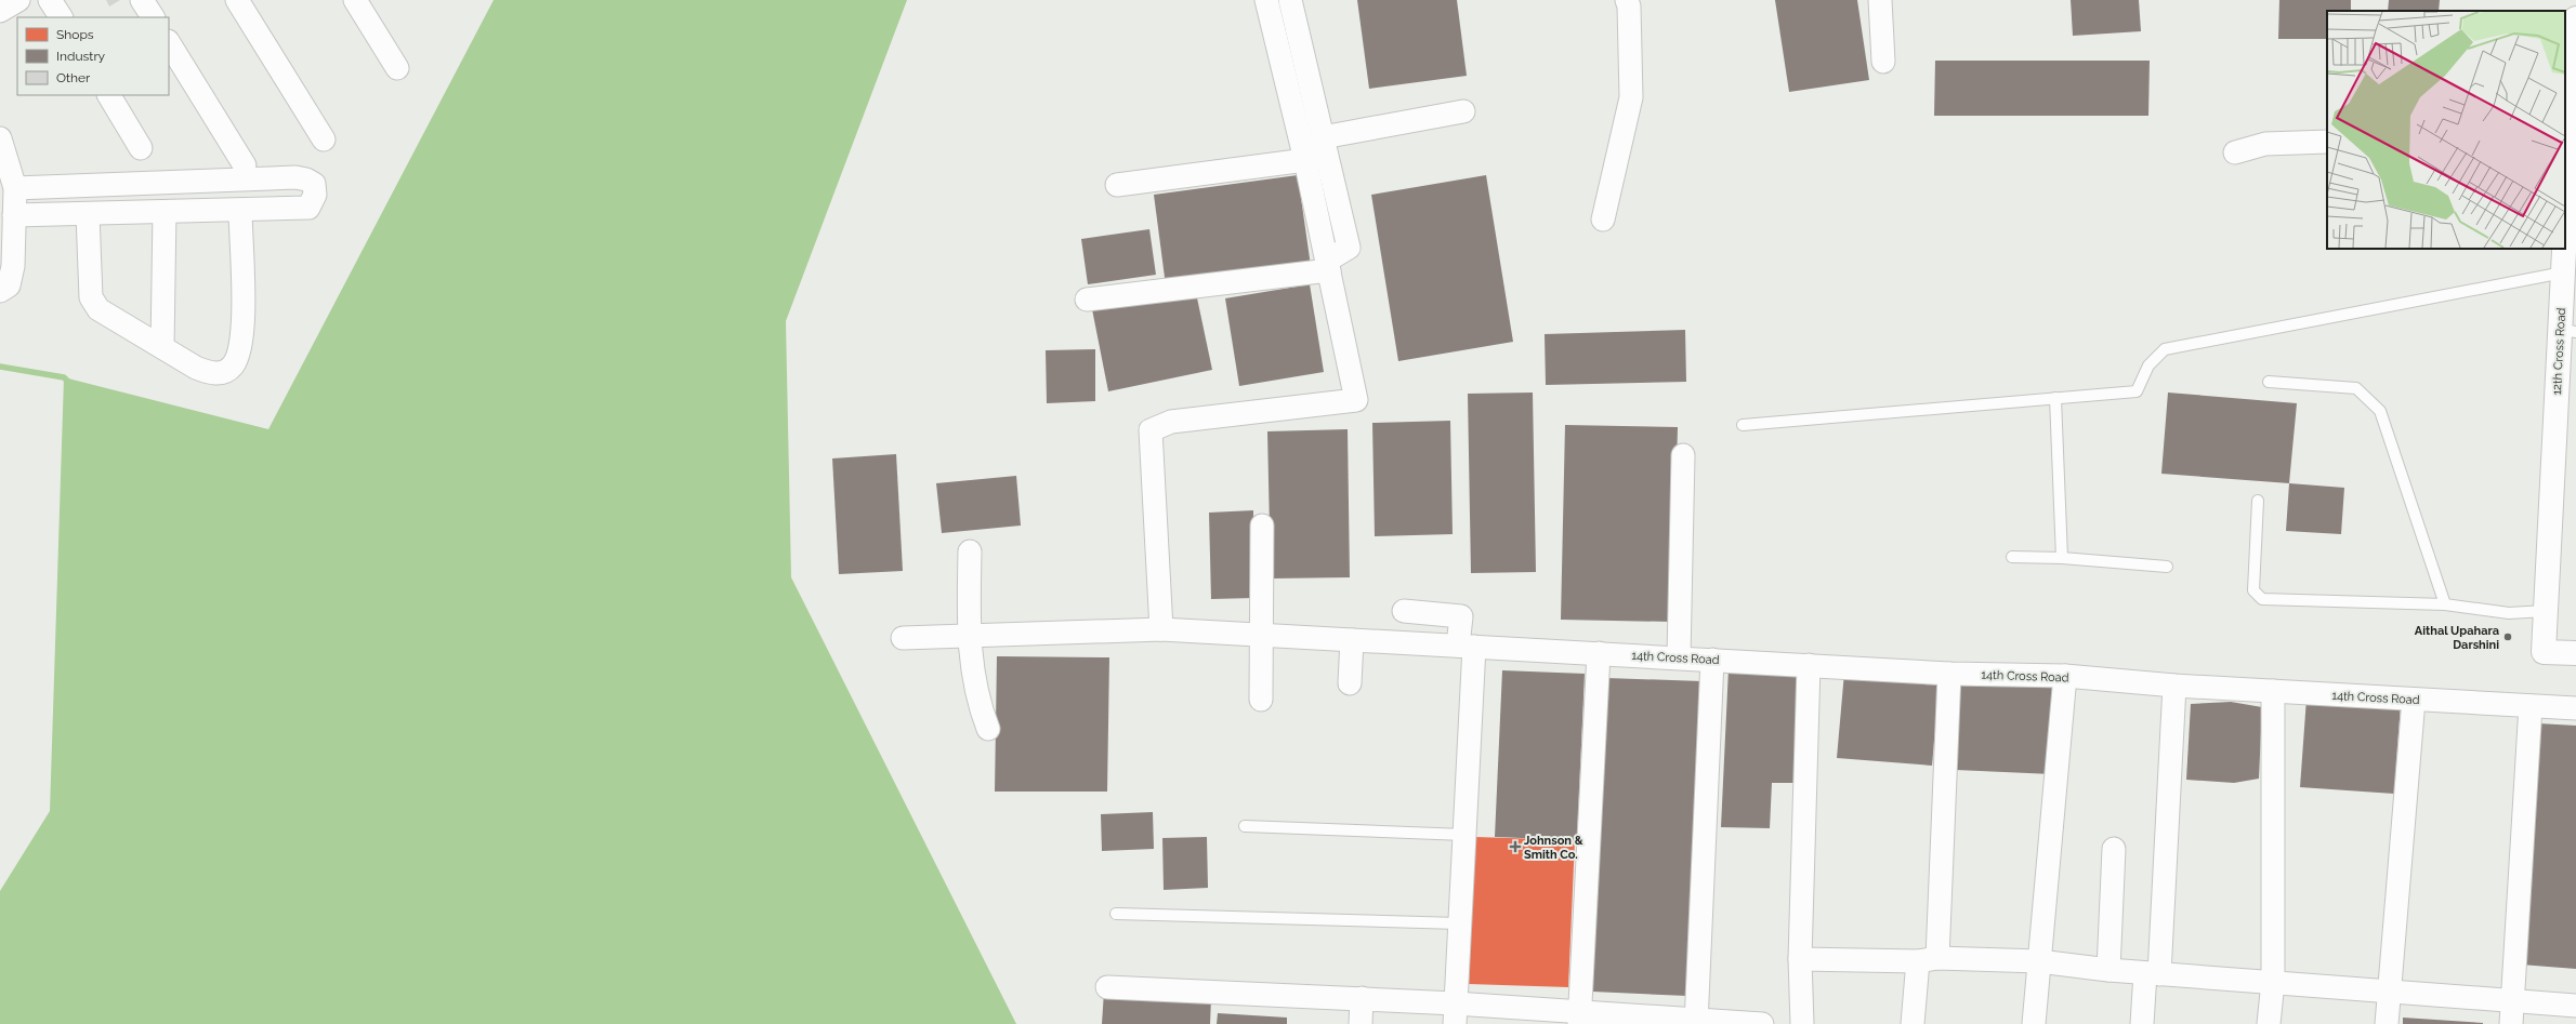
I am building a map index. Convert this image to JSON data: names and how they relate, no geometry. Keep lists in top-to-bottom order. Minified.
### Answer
{"streets":{"street":["12th Cross Road","14th Cross Road"]},"places":{"other":["Aithal Upahara Darshini"],"health":["Johnson & Smith Co."]},"legend":["Shops","Industry","Other"]}
